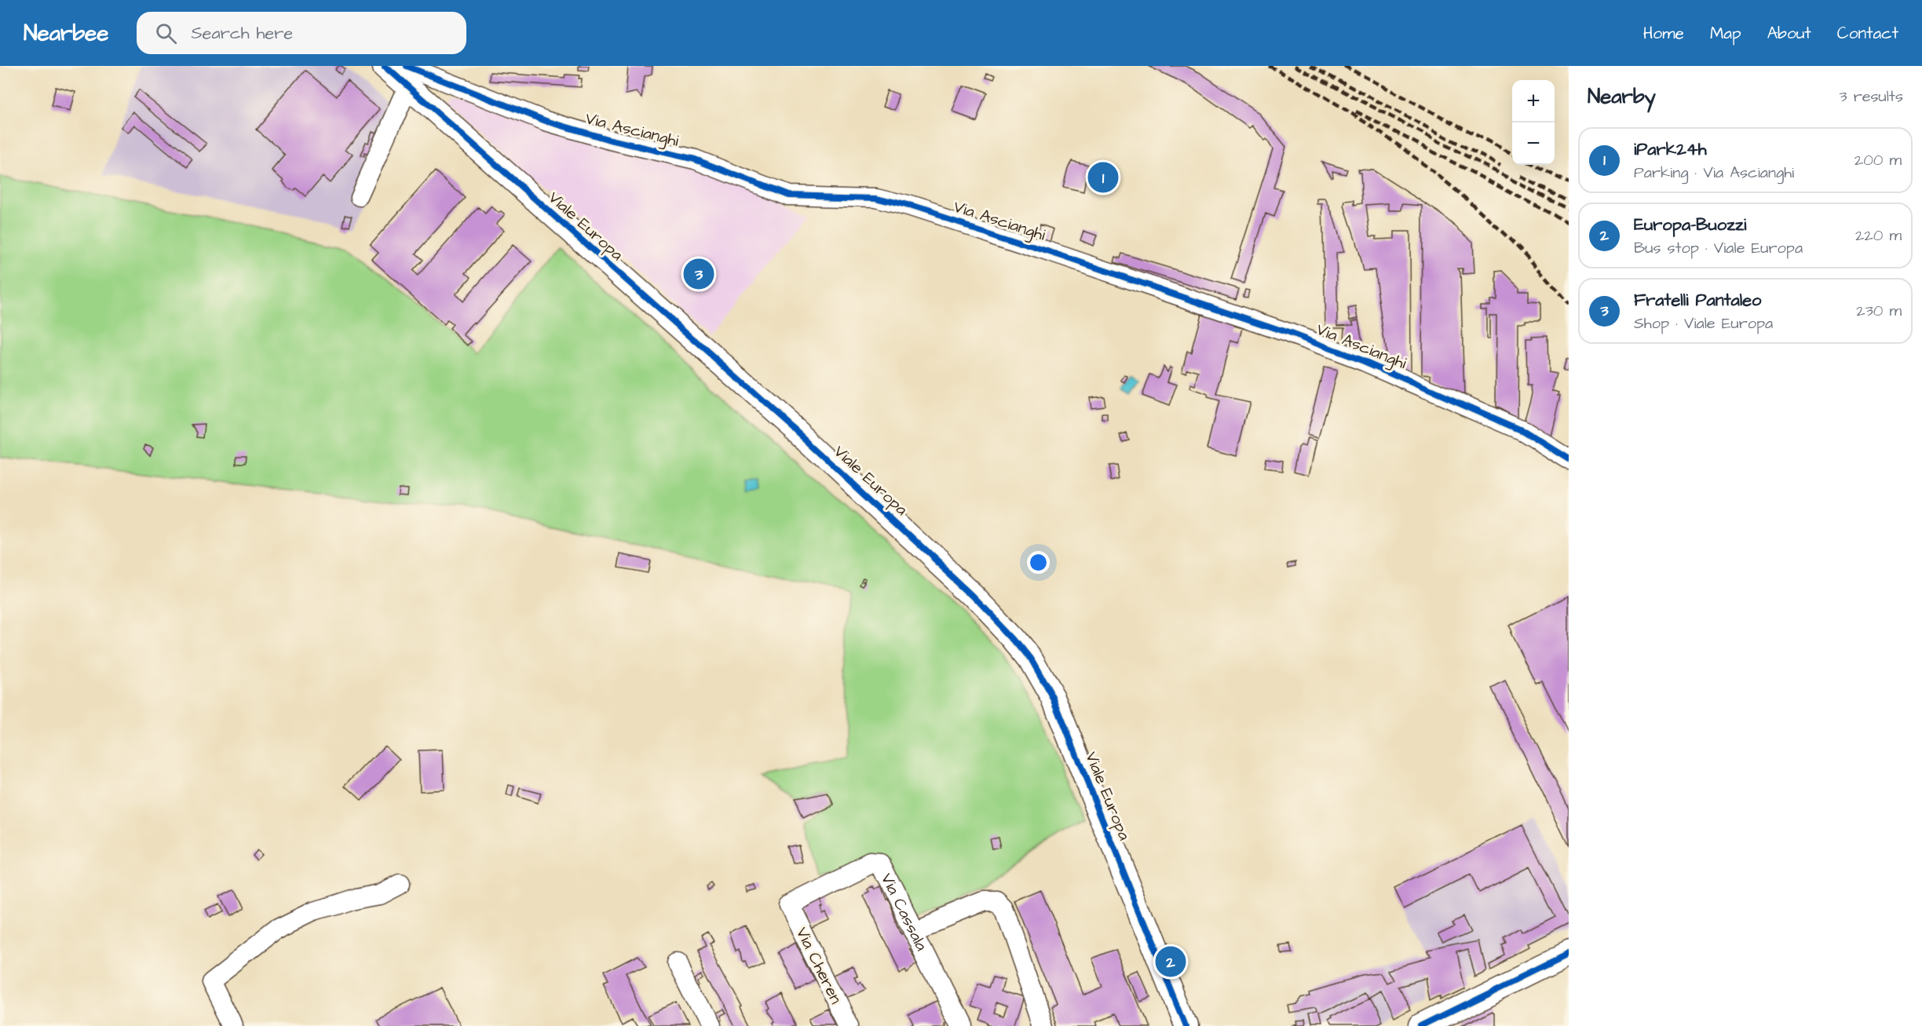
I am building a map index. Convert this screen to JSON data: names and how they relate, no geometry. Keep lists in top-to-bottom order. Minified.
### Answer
{"streets":{"main road":["Viale Europa"],"street":["Via Ascianghi","Via Cassala","Via Cheren"]},"crossings":[["Via Ascianghi","Viale Europa"],["Via Cassala","Via Cheren"]],"page":{"header":"Nearbee","search":"Search here","nav":["Home","Map","About","Contact"],"heading":["Nearby","3 results"],"map_buttons":["+","−"],"list":[{"mark":"1","name":"iPark24h","note":"Parking · Via Ascianghi","value":"200 m"},{"mark":"2","name":"Europa-Buozzi","note":"Bus stop · Viale Europa","value":"220 m"},{"mark":"3","name":"Fratelli Pantaleo","note":"Shop · Viale Europa","value":"230 m"}],"pins":["1","3","2"]}}
